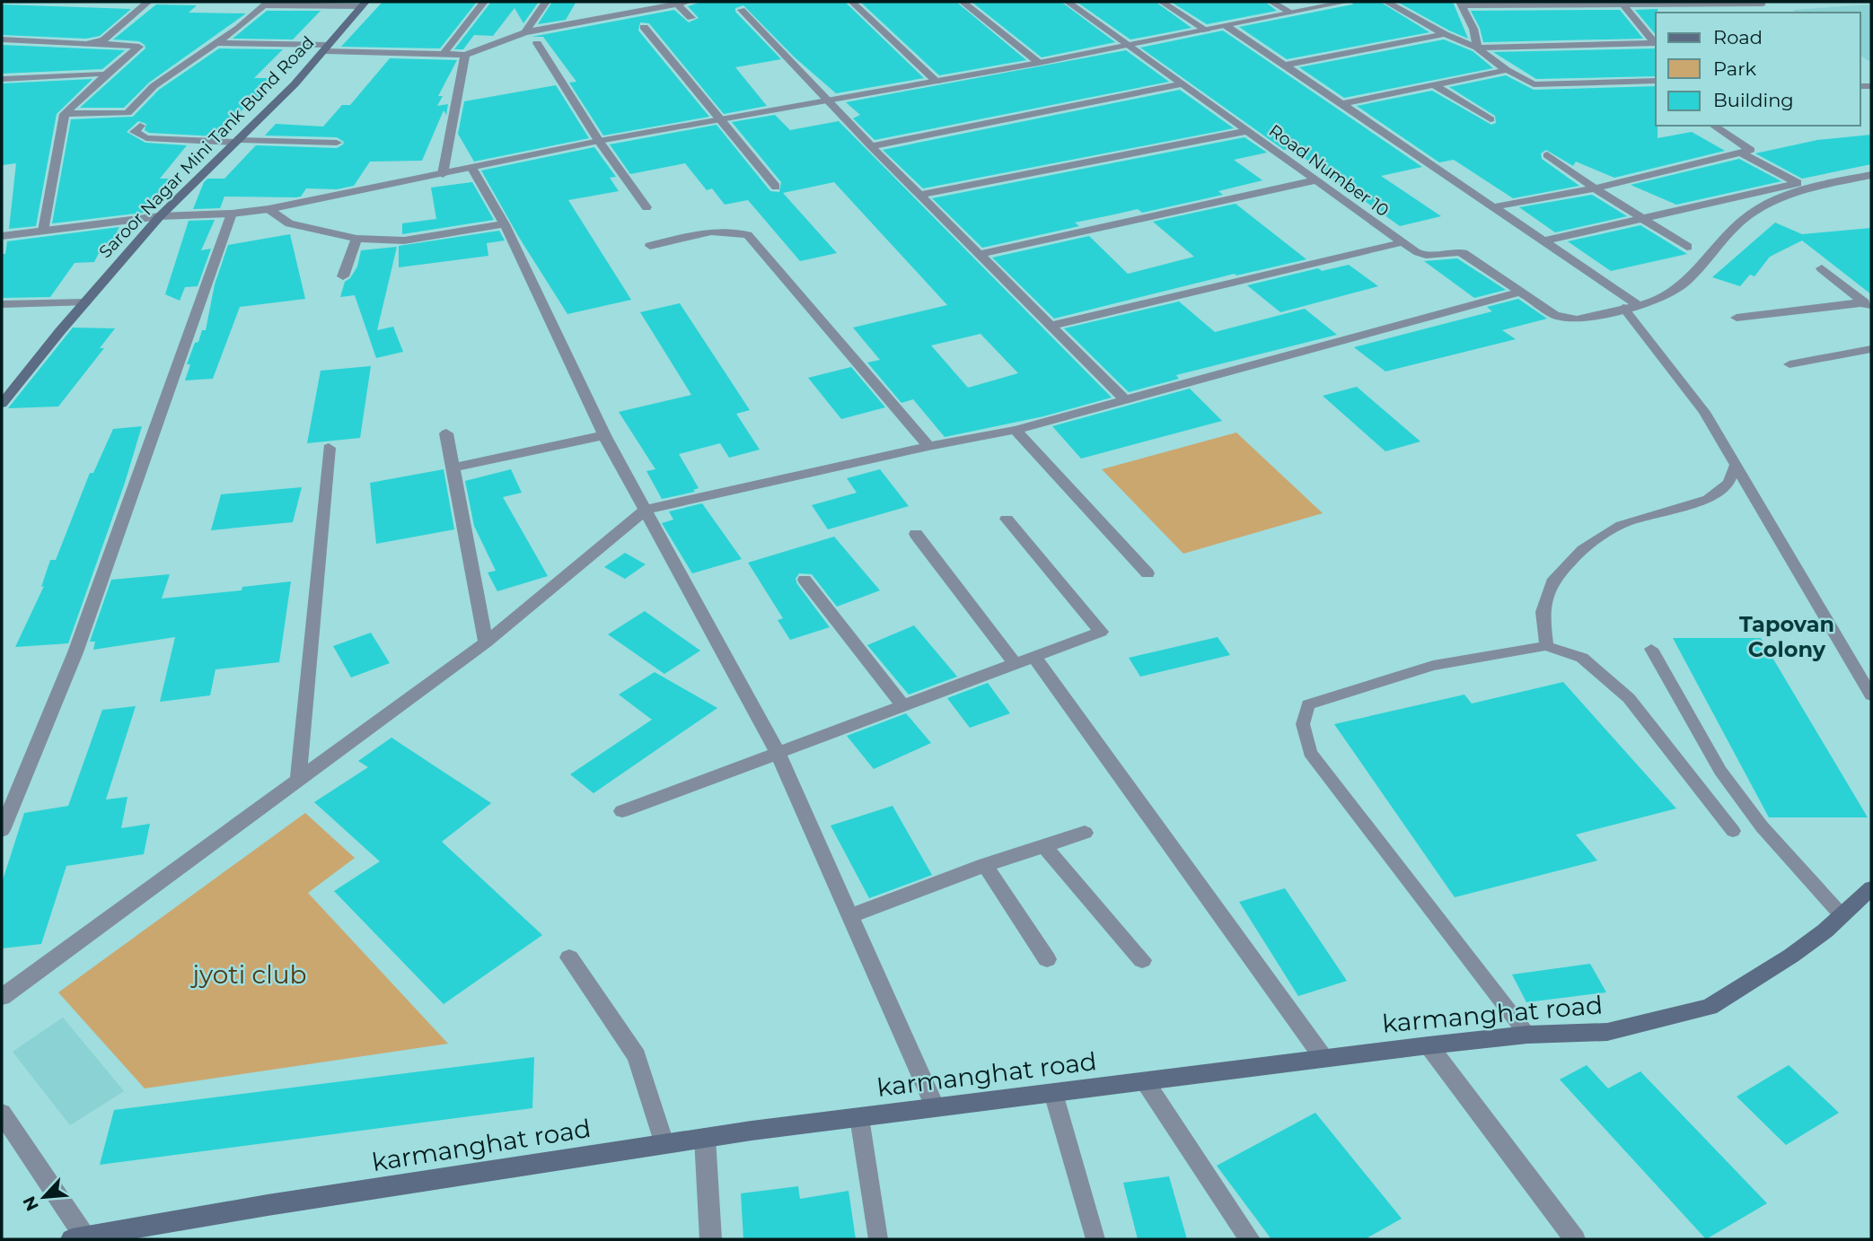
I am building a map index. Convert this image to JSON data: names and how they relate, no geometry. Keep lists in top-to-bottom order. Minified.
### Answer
{"streets":{"main road":["Saroor Nagar Mini Tank Bund Road","karmanghat road"],"street":["Road Number 10"]},"districts":["Tapovan Colony"],"parks":["jyoti club"],"legend":["Road","Park","Building"],"north":"bottom left"}
